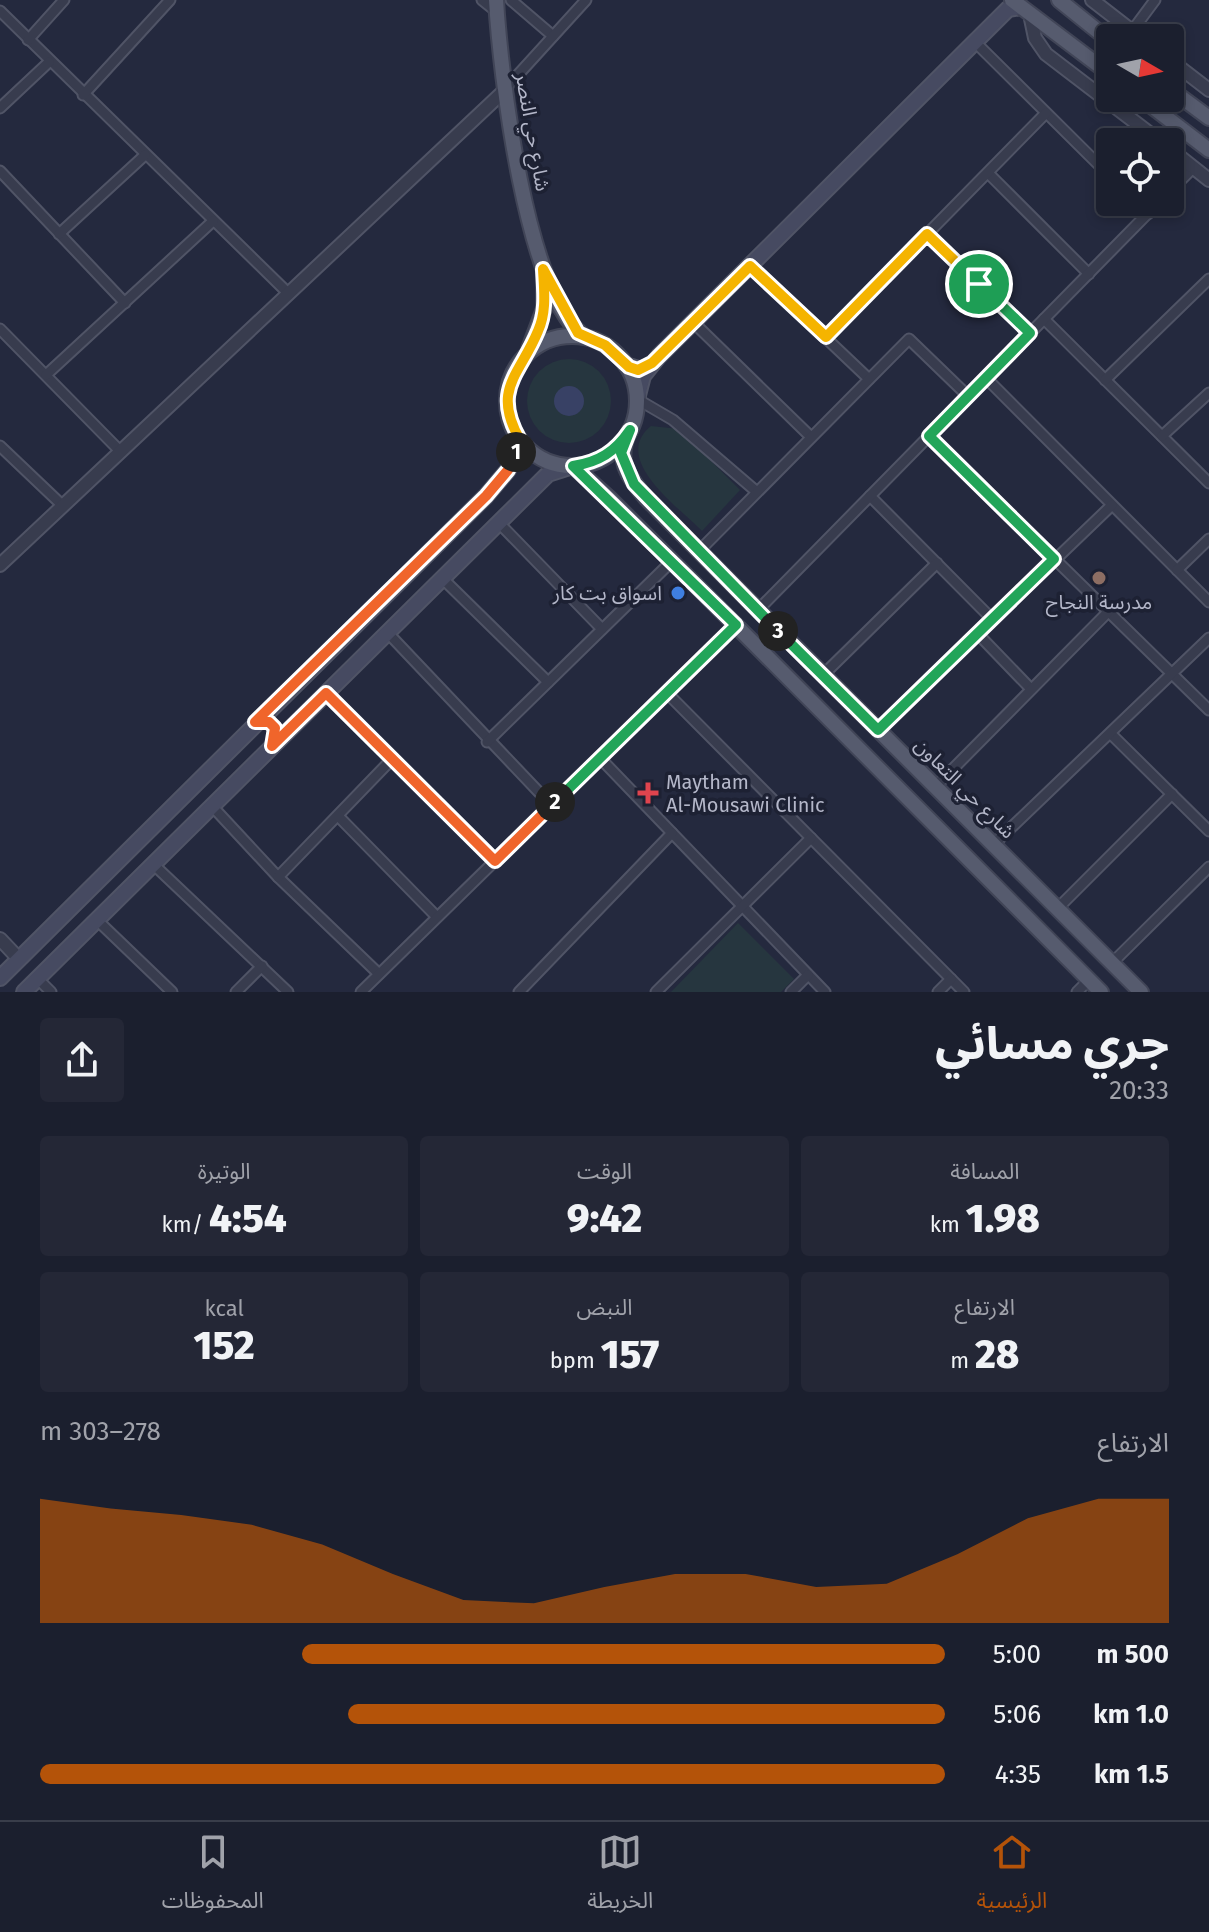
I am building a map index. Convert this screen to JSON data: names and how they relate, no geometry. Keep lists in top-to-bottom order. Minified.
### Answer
{"streets":{"main road":["شارع حي النصر","شارع حي التعاون"]},"places":{"other":["مدرسة النجاح","اسواق بت كار"],"health":["Maytham Al-Mousawi Clinic"]},"north":"right","page":{"pins":["1","3","2"],"heading":["جري مسائي","20:33"],"stats":[["المسافة","1.98 km"],["الوقت","9:42"],["الوتيرة","4:54 /km"],["الارتفاع","28 m"],["النبض","157 bpm"],["kcal","152"]],"chart":["الارتفاع","278–303 m"],"list":[{"name":"500 m","note":"5:00"},{"name":"1.0 km","note":"5:06"},{"name":"1.5 km","note":"4:35"}],"tabs":["الرئيسية","الخريطة","المحفوظات"]}}
